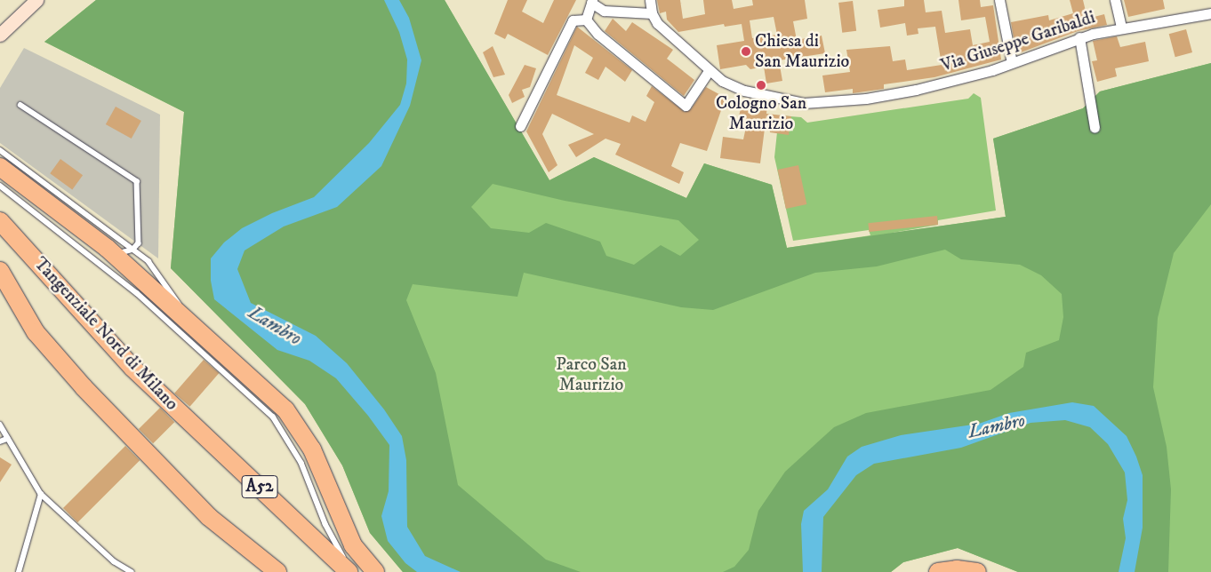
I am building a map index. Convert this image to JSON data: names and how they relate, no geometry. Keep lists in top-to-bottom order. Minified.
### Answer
{"streets":{"highway":["Tangenziale Nord di Milano","A52"],"street":["Via Giuseppe Garibaldi"]},"water":["Lambro"],"parks":["Parco San Maurizio"],"places":["Chiesa di San Maurizio","Cologno San Maurizio"]}
